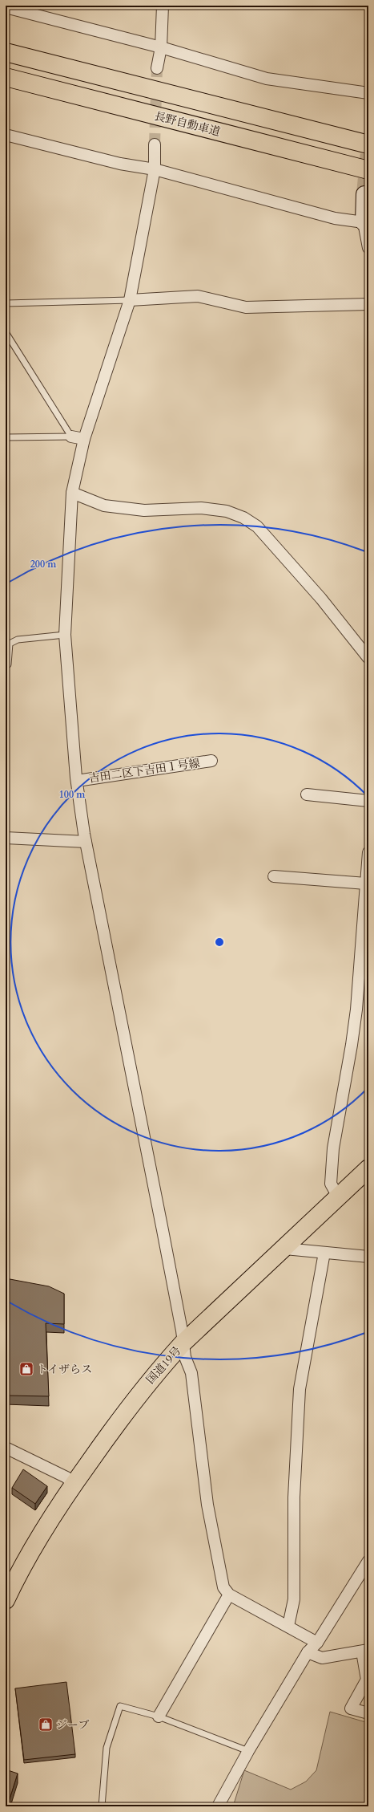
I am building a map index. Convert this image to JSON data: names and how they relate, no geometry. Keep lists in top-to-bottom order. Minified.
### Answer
{"streets":{"highway":["長野自動車道","国道19号"],"street":["吉田二区下吉田１号線"]},"places":{"shop":["トイザらス","ジープ"]},"rings":["200 m","100 m"]}
